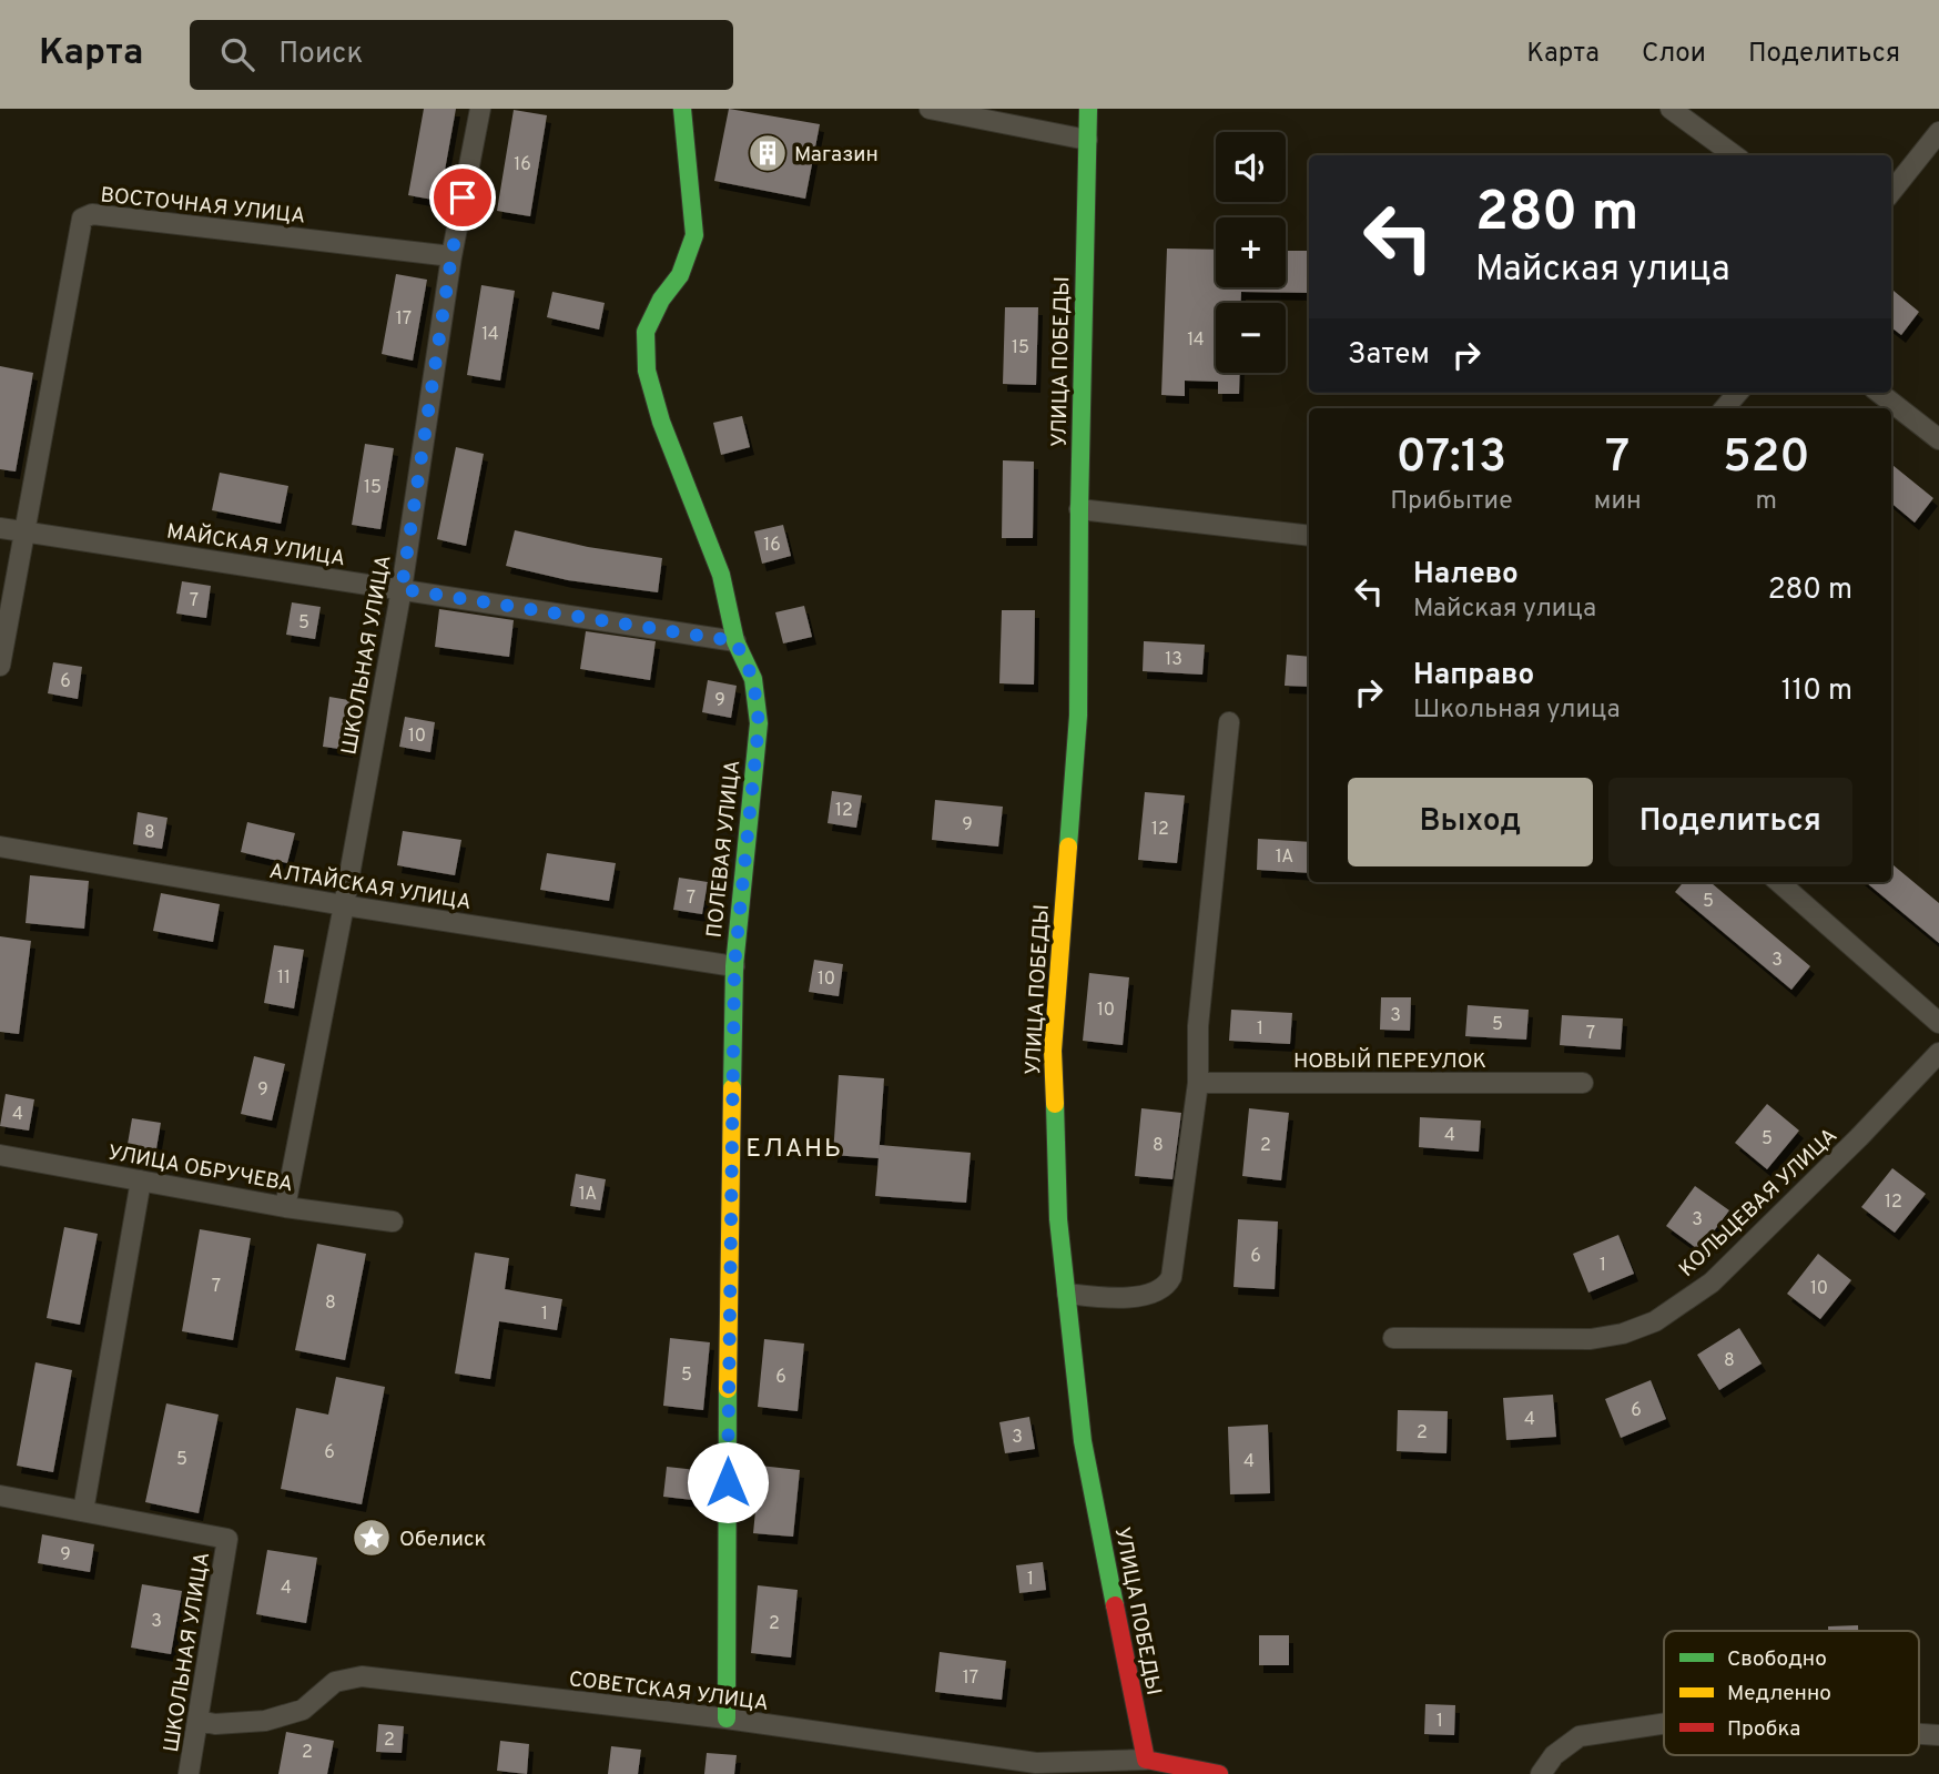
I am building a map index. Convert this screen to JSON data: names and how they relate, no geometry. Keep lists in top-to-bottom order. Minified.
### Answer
{"streets":{"street":["ВОСТОЧНАЯ УЛИЦА","УЛИЦА ПОБЕДЫ","МАЙСКАЯ УЛИЦА","ШКОЛЬНАЯ УЛИЦА","ПОЛЕВАЯ УЛИЦА","АЛТАЙСКАЯ УЛИЦА","НОВЫЙ ПЕРЕУЛОК","УЛИЦА ОБРУЧЕВА","КОЛЬЦЕВАЯ УЛИЦА","СОВЕТСКАЯ УЛИЦА"]},"crossings":[["ВОСТОЧНАЯ УЛИЦА","МАЙСКАЯ УЛИЦА"],["ВОСТОЧНАЯ УЛИЦА","ШКОЛЬНАЯ УЛИЦА"],["УЛИЦА ПОБЕДЫ","СОВЕТСКАЯ УЛИЦА"],["МАЙСКАЯ УЛИЦА","ШКОЛЬНАЯ УЛИЦА"],["МАЙСКАЯ УЛИЦА","ПОЛЕВАЯ УЛИЦА"],["ШКОЛЬНАЯ УЛИЦА","АЛТАЙСКАЯ УЛИЦА"],["ШКОЛЬНАЯ УЛИЦА","УЛИЦА ОБРУЧЕВА"],["ШКОЛЬНАЯ УЛИЦА","СОВЕТСКАЯ УЛИЦА"],["ПОЛЕВАЯ УЛИЦА","АЛТАЙСКАЯ УЛИЦА"],["ПОЛЕВАЯ УЛИЦА","СОВЕТСКАЯ УЛИЦА"]],"districts":["ЕЛАНЬ"],"places":{"building":["Магазин"],"place":["Обелиск"]},"house_numbers":["16","17","14","14","15","15","16","7","5","13","6","9","10","12","9","12","8","1А","7","5","3","11","10","10","3","5","1","7","9","4","4","5","8","2","1А","12","3","6","1","7","10","8","1","8","5","6","6","4","2","3","6","5","4","9","1","4","3","2","17","1","2","2"],"legend":["Свободно","Медленно","Пробка"],"page":{"header":"Карта","search":"Поиск","nav":["Карта","Слои","Поделиться"],"map_buttons":["+","−"],"turn":["280 m","Майская улица"],"then":"Затем","eta":["07:13","Прибытие","7","мин","520","m"],"list":[{"name":"Налево","note":"Майская улица","value":"280 m"},{"name":"Направо","note":"Школьная улица","value":"110 m"}],"buttons":["Выход","Поделиться"]}}
